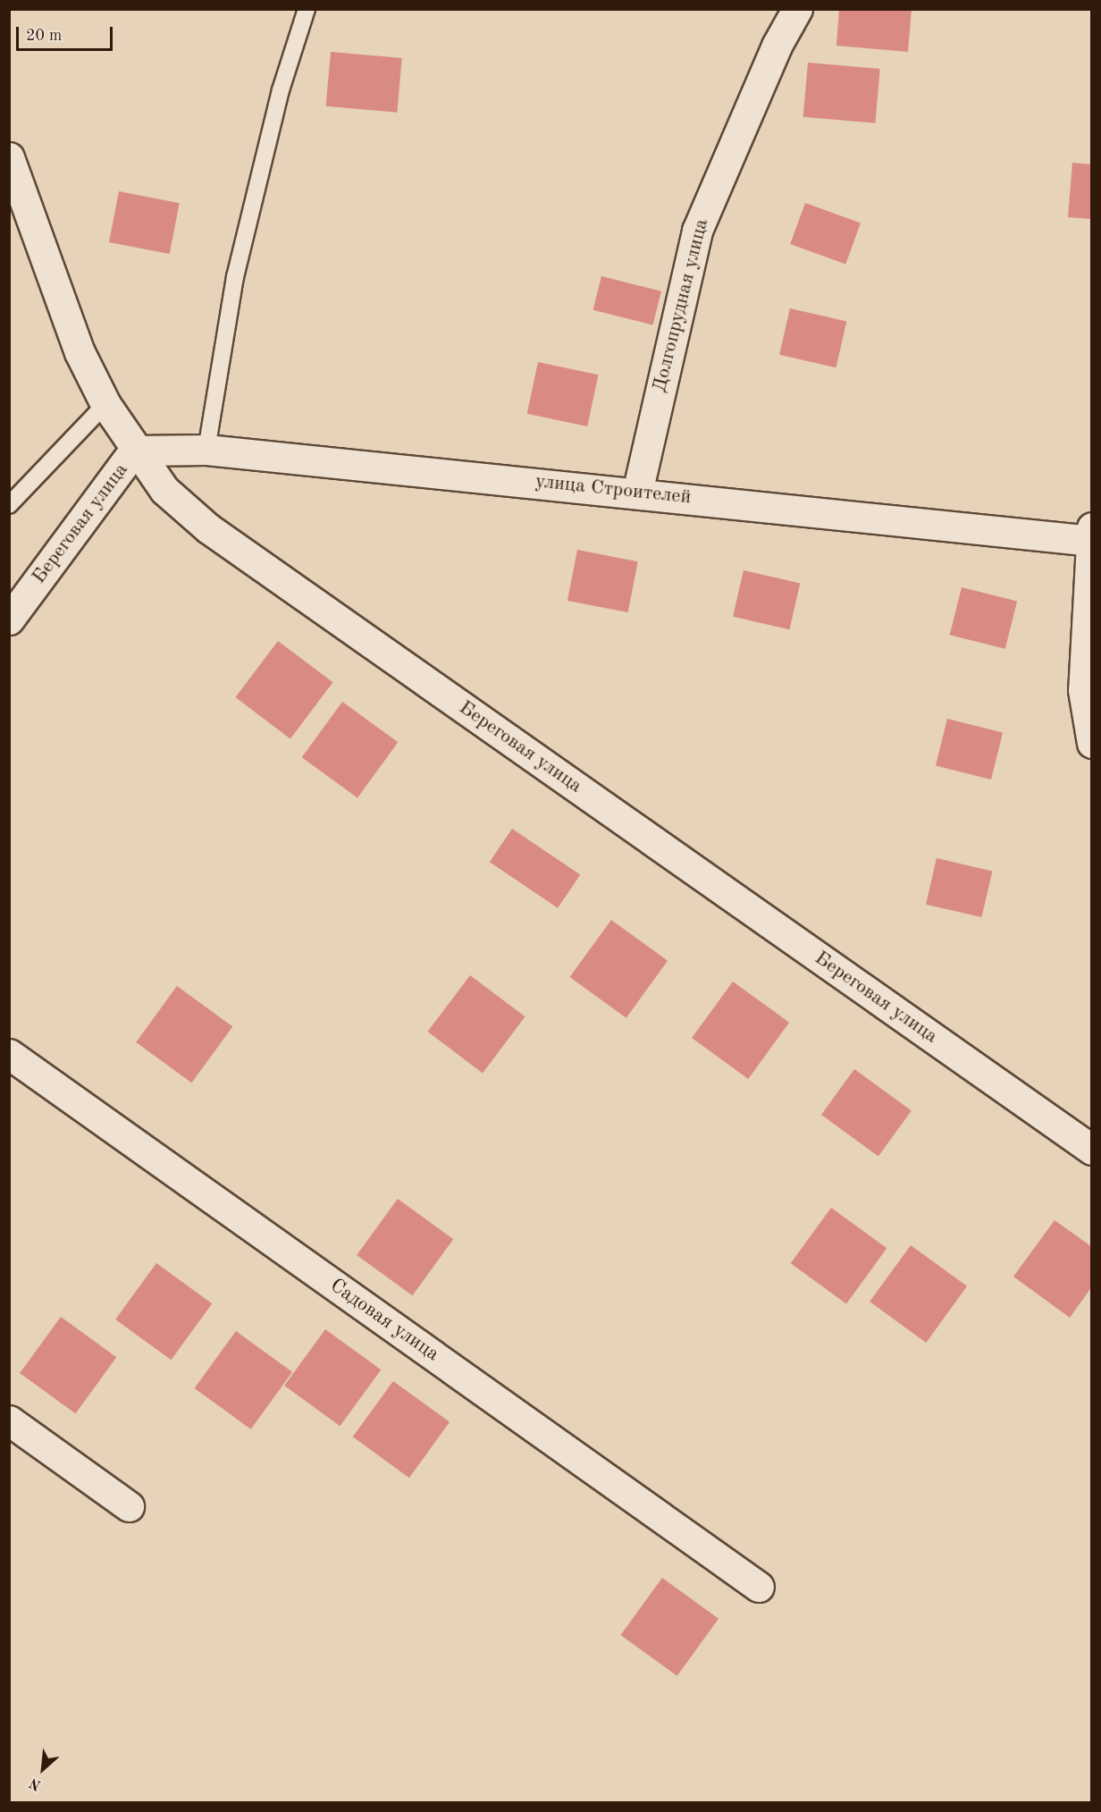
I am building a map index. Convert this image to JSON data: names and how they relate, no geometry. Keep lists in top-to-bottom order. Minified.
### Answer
{"streets":{"street":["Долгопрудная улица","улица Строителей","Береговая улица","Садовая улица"]},"crossings":[["Долгопрудная улица","улица Строителей"],["улица Строителей","Береговая улица"]],"scale_bar":"20 m","north":"bottom left"}
